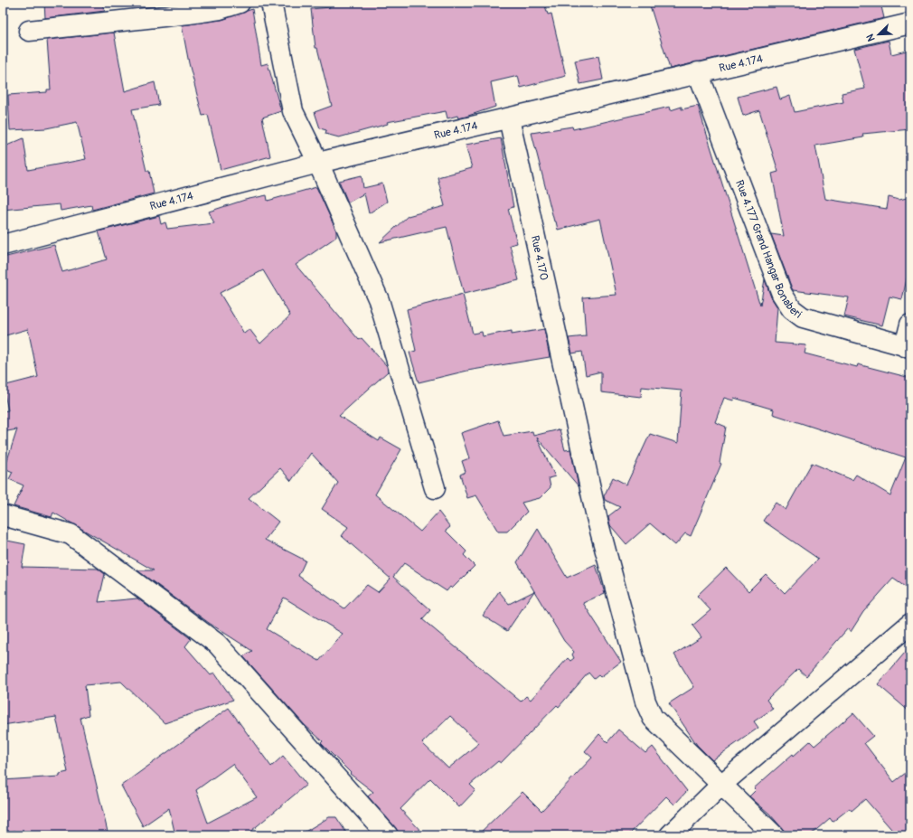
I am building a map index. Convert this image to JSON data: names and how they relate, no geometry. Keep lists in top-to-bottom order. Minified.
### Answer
{"streets":{"street":["Rue 4.174","Rue 4.177 Grand Hangar Bonaberi","Rue 4.170"]},"crossings":[["Rue 4.174","Rue 4.177 Grand Hangar Bonaberi"],["Rue 4.174","Rue 4.170"]],"north":"bottom left"}
